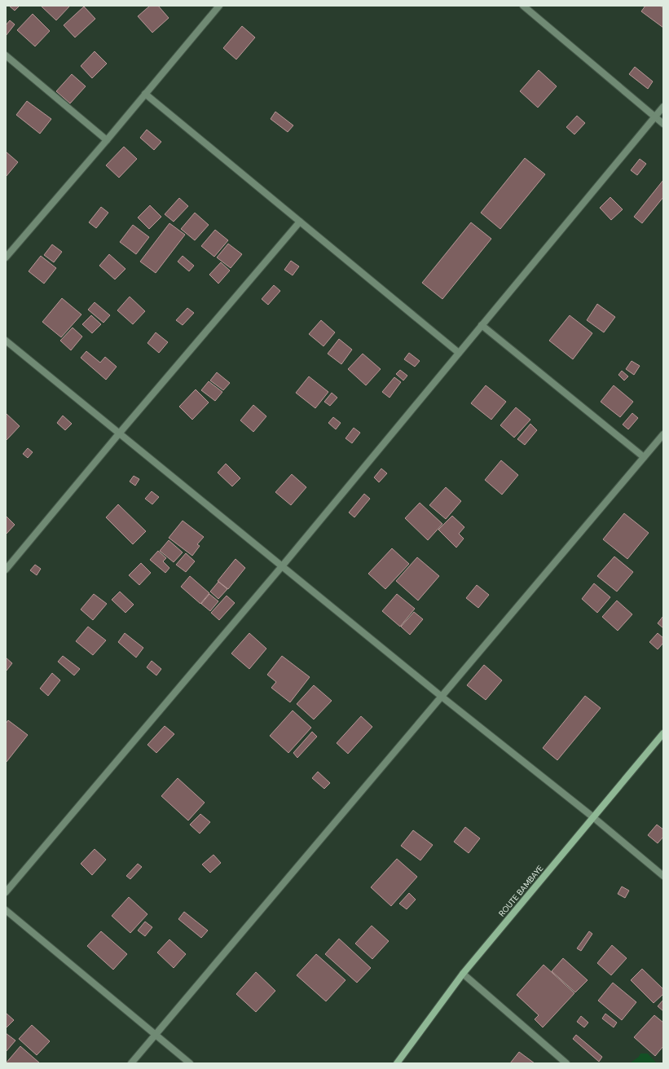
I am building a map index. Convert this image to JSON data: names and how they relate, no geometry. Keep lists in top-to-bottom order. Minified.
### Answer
{"streets":{"street":["ROUTE BAMBAYE"]}}
